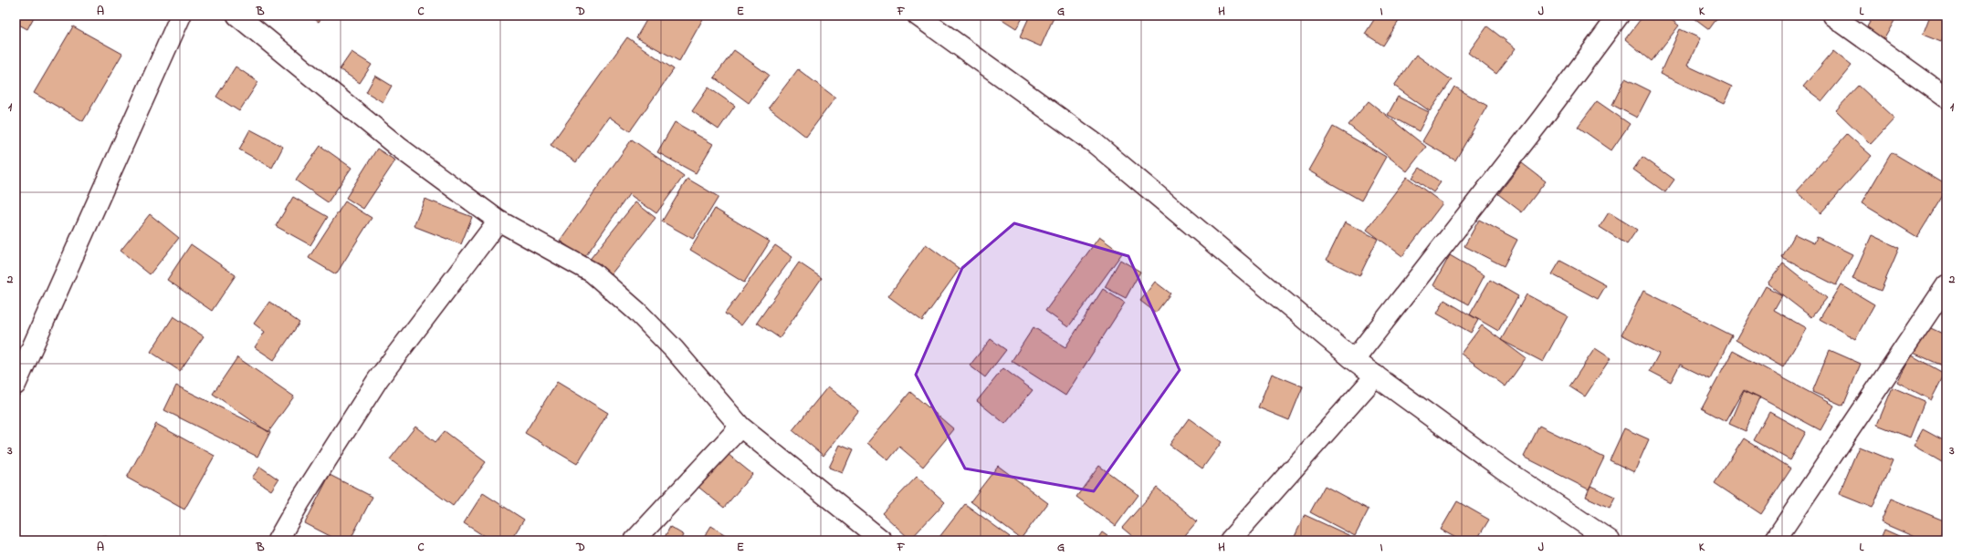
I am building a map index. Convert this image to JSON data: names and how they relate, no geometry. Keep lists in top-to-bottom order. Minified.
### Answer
{"grid":{"columns":["A","B","C","D","E","F","G","H","I","J","K","L"],"rows":["1","2","3"]}}
